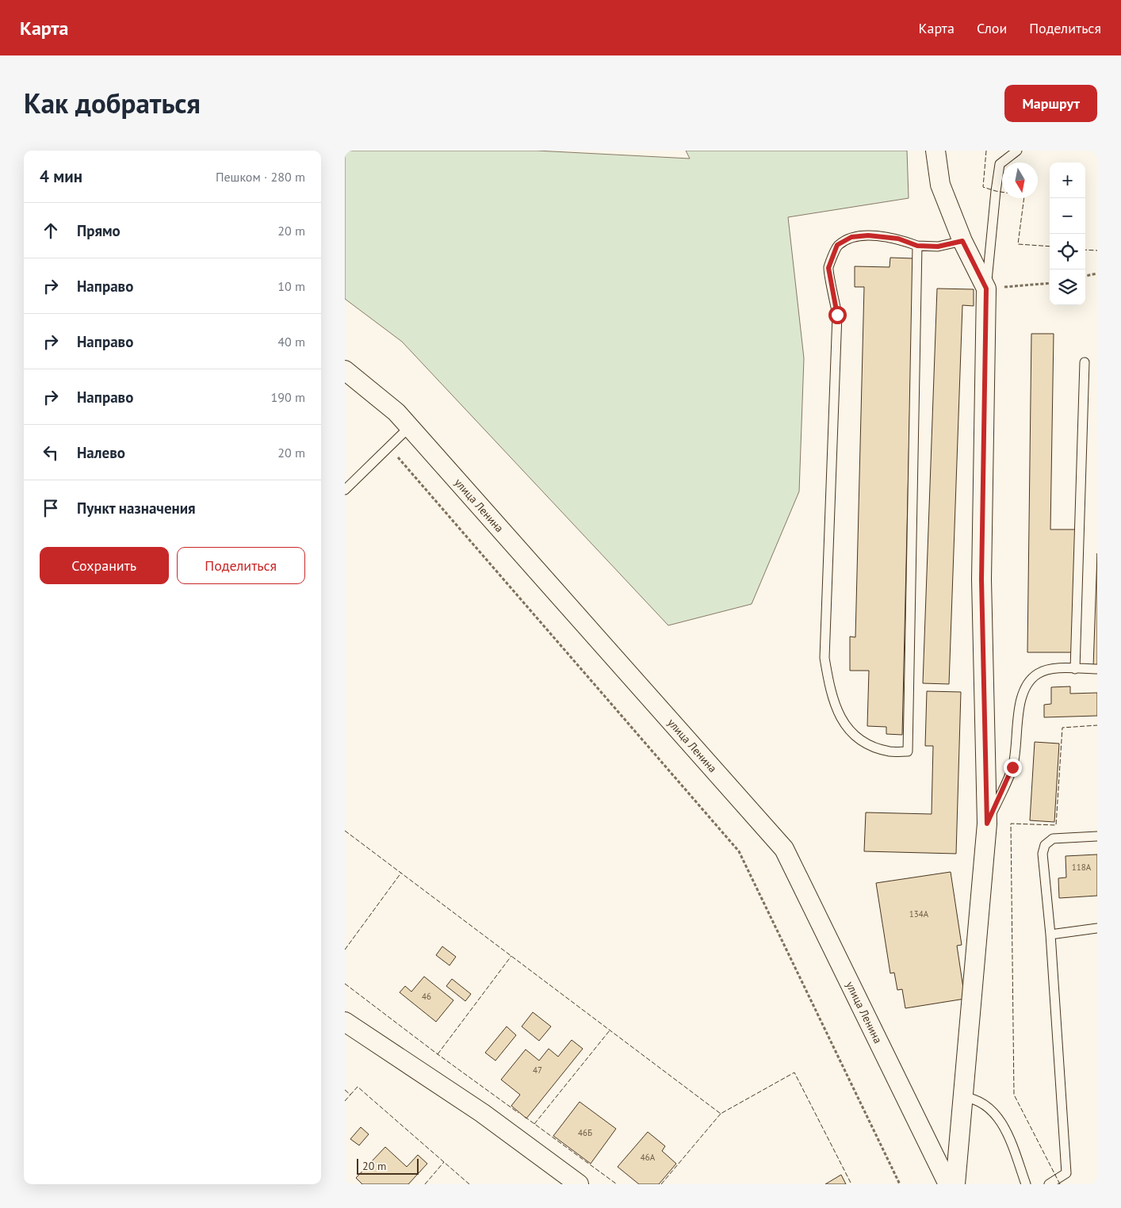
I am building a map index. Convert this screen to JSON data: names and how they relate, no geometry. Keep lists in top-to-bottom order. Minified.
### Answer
{"streets":{"street":["улица Ленина"]},"house_numbers":["118А","134А","46","47","46Б","46А"],"scale_bar":"20 m","north":"bottom","page":{"header":"Карта","nav":["Карта","Слои","Поделиться"],"title":"Как добраться","buttons":["Маршрут",["Сохранить","Поделиться"]],"heading":["4 мин","Пешком · 280 m"],"map_buttons":["+","−"],"list":[["Прямо","20 m"],["Направо","10 m"],["Направо","40 m"],["Направо","190 m"],["Налево","20 m"],"Пункт назначения"],"scale":"20 m"}}
